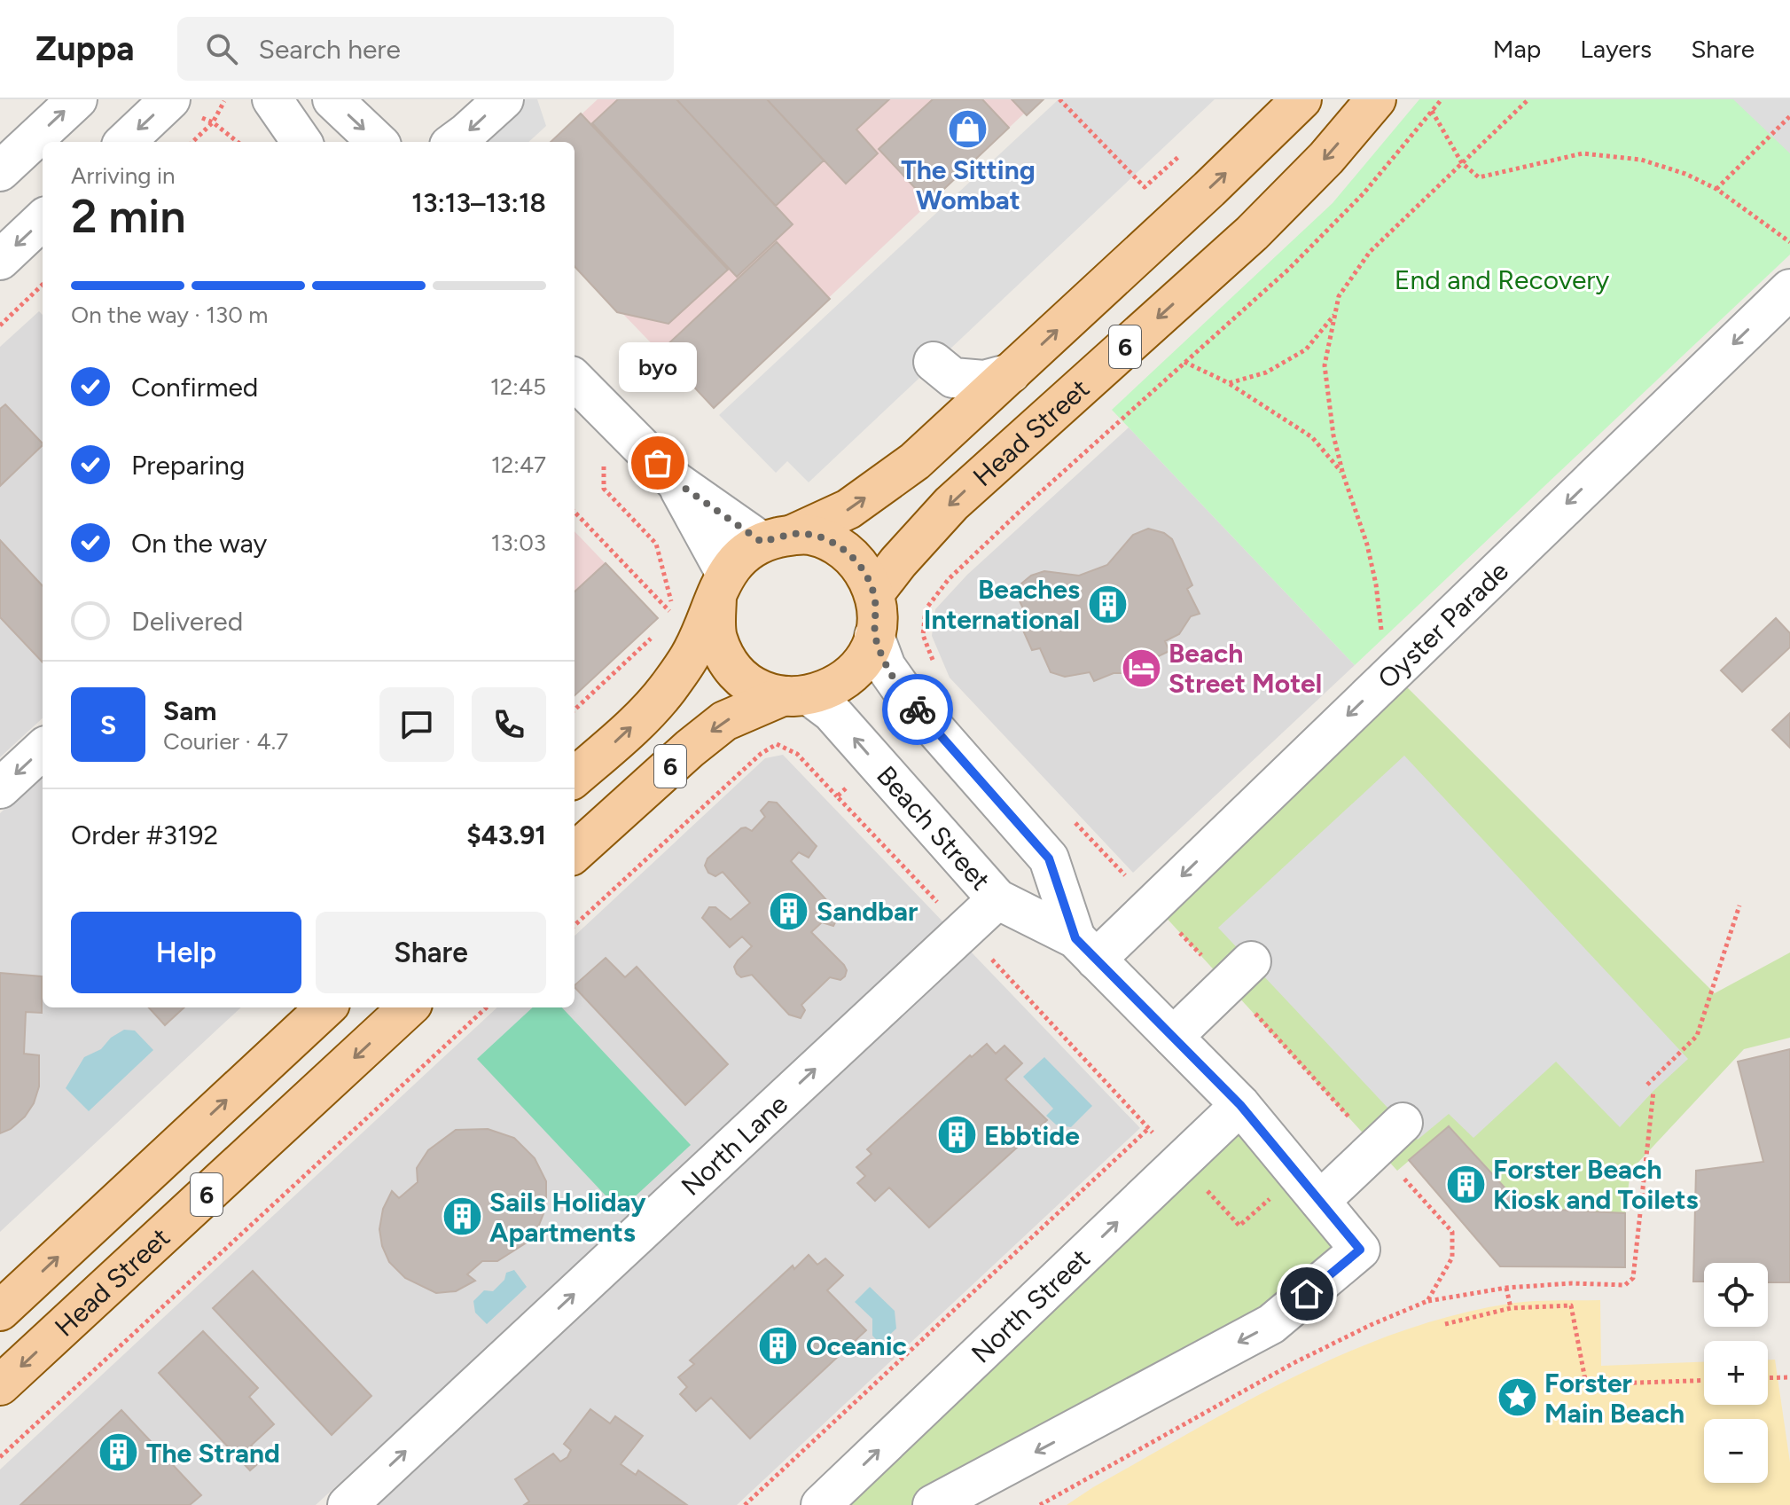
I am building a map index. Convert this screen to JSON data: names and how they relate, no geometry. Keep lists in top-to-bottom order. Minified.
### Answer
{"streets":{"main road":["6","Head Street"],"street":["Oyster Parade","Beach Street","North Lane","North Street"]},"crossings":[["6","Head Street"],["6","Beach Street"],["Head Street","Beach Street"],["Oyster Parade","Beach Street"],["Beach Street","North Lane"],["Beach Street","North Street"]],"one_way":["Oyster Parade","North Lane","North Street"],"parks":["End and Recovery"],"places":{"shop":["The Sitting Wombat"],"other":["byo"],"building":["Beaches International","Sandbar","Ebbtide","Forster Beach Kiosk and Toilets","Sails Holiday Apartments","Oceanic","The Strand"],"hotel":["Beach Street Motel"],"place":["Forster Main Beach"]},"page":{"header":"Zuppa","search":"Search here","nav":["Map","Layers","Share"],"heading":["2 min","Arriving in","13:13–13:18"],"panel":["Sam","Courier · 4.7","Order #3192","$43.91"],"bar":"On the way · 130 m","bubble":"byo","list":[["Confirmed","12:45"],["Preparing","12:47"],["On the way","13:03"],"Delivered"],"round":"S","buttons":["Help","Share"],"map_buttons":["+","−"]}}
